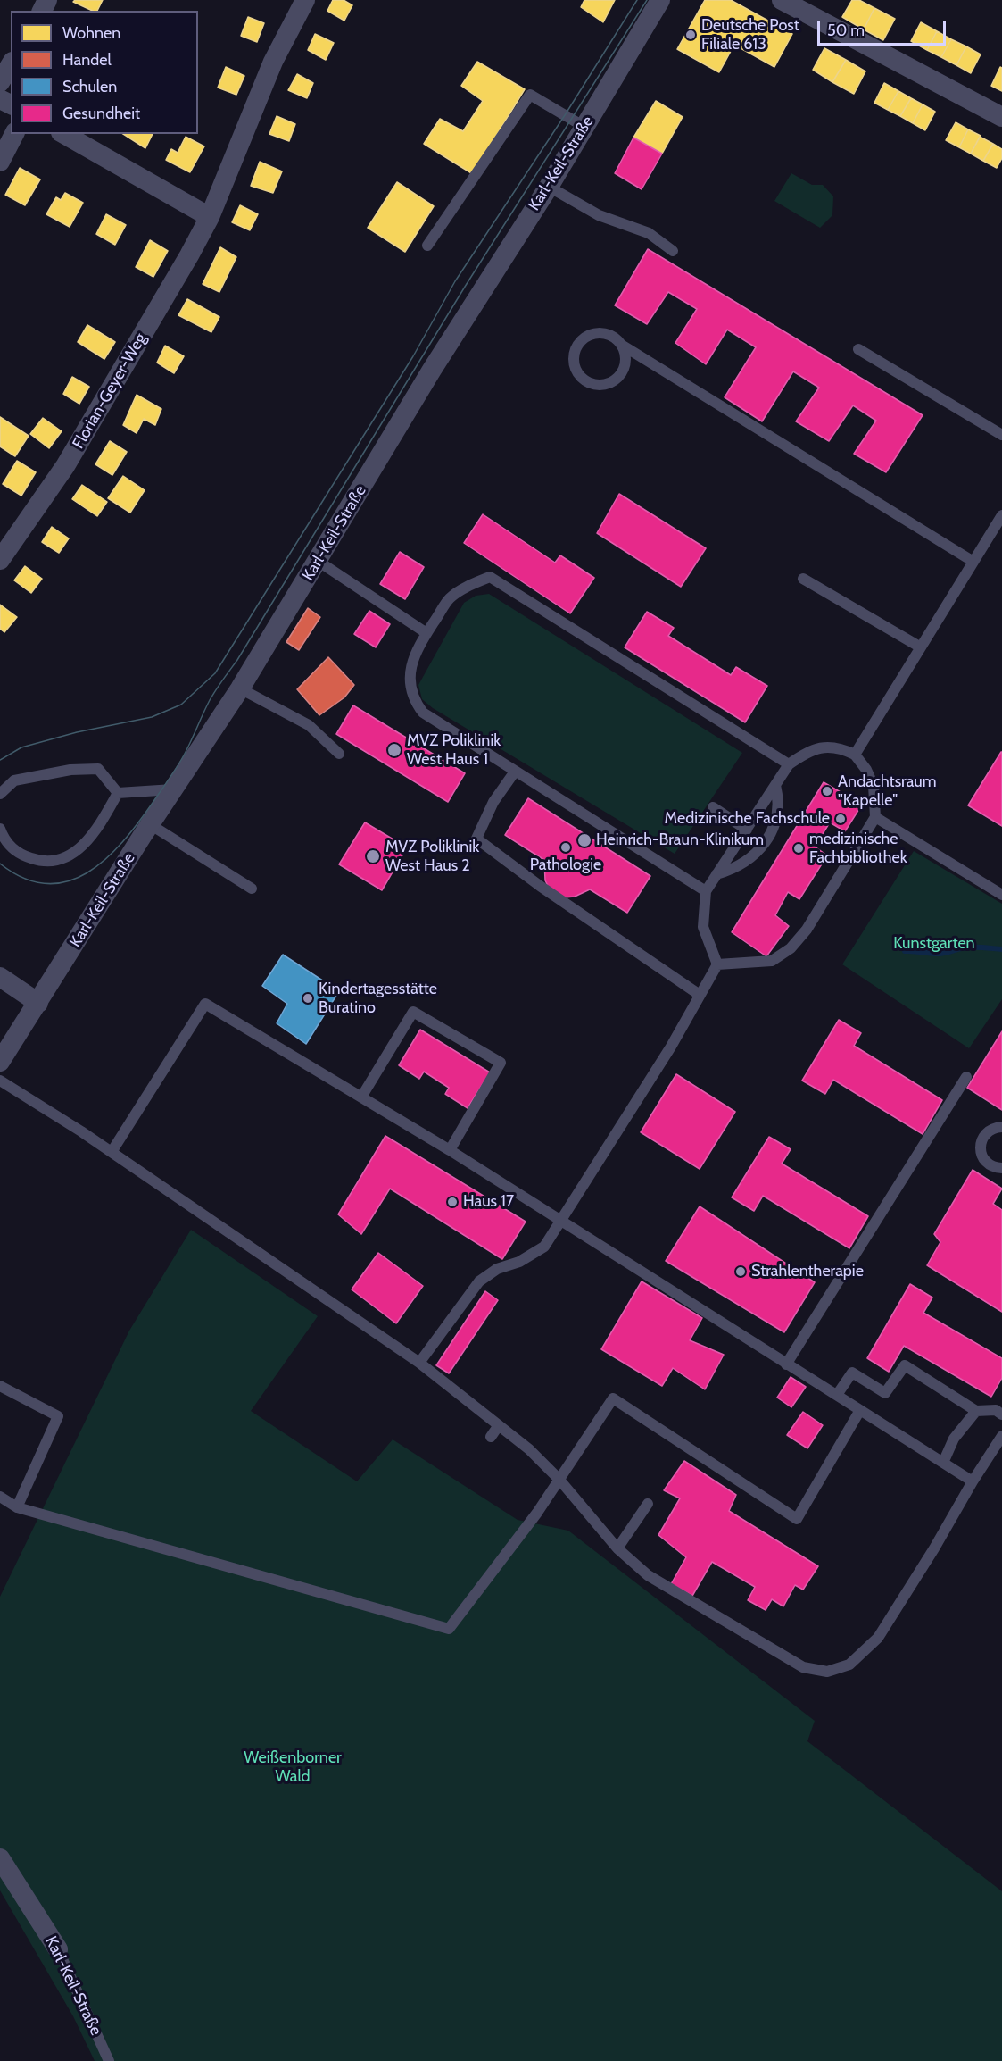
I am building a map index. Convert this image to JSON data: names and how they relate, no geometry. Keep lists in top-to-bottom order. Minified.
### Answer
{"streets":{"street":["Karl-Keil-Straße","Florian-Geyer-Weg"]},"parks":["Kunstgarten","Weißenborner Wald"],"places":["Deutsche Post Filiale 613","MVZ Poliklinik West Haus 1","Andachtsraum \"Kapelle\"","Medizinische Fachschule","Heinrich-Braun-Klinikum","Pathologie","medizinische Fachbibliothek","MVZ Poliklinik West Haus 2","Kindertagesstätte Buratino","Haus 17","Strahlentherapie"],"legend":["Wohnen","Handel","Schulen","Gesundheit"],"scale_bar":"50 m"}
